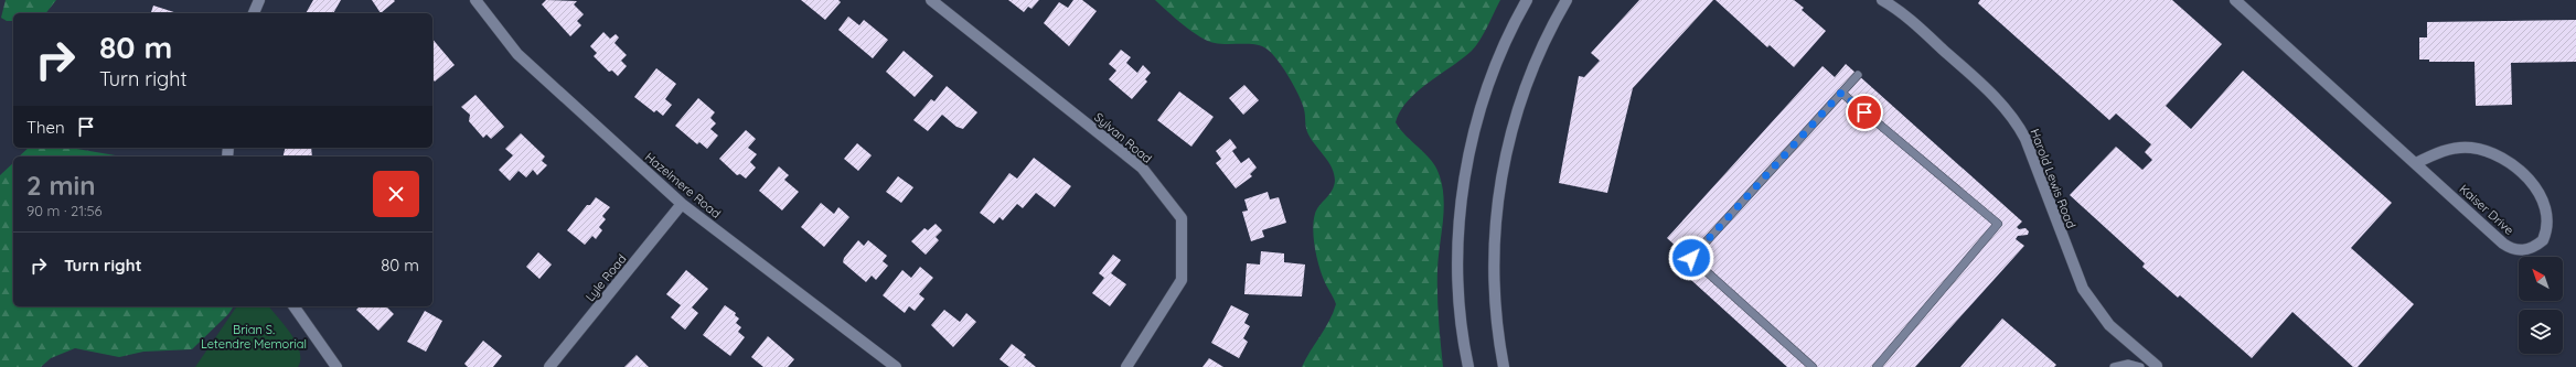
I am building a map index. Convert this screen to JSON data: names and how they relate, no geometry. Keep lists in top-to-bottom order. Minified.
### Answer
{"streets":{"street":["Sylvan Road","Harold Lewis Road","Hazelmere Road","Kaiser Drive","Lyle Road"]},"crossings":[["Hazelmere Road","Lyle Road"]],"parks":["Brian S. Letendre Memorial"],"north":"top left","page":{"turn":["80 m","Turn right"],"then":"Then","heading":["2 min","90 m · 21:56"],"list":[{"name":"Turn right","value":"80 m"}]}}
